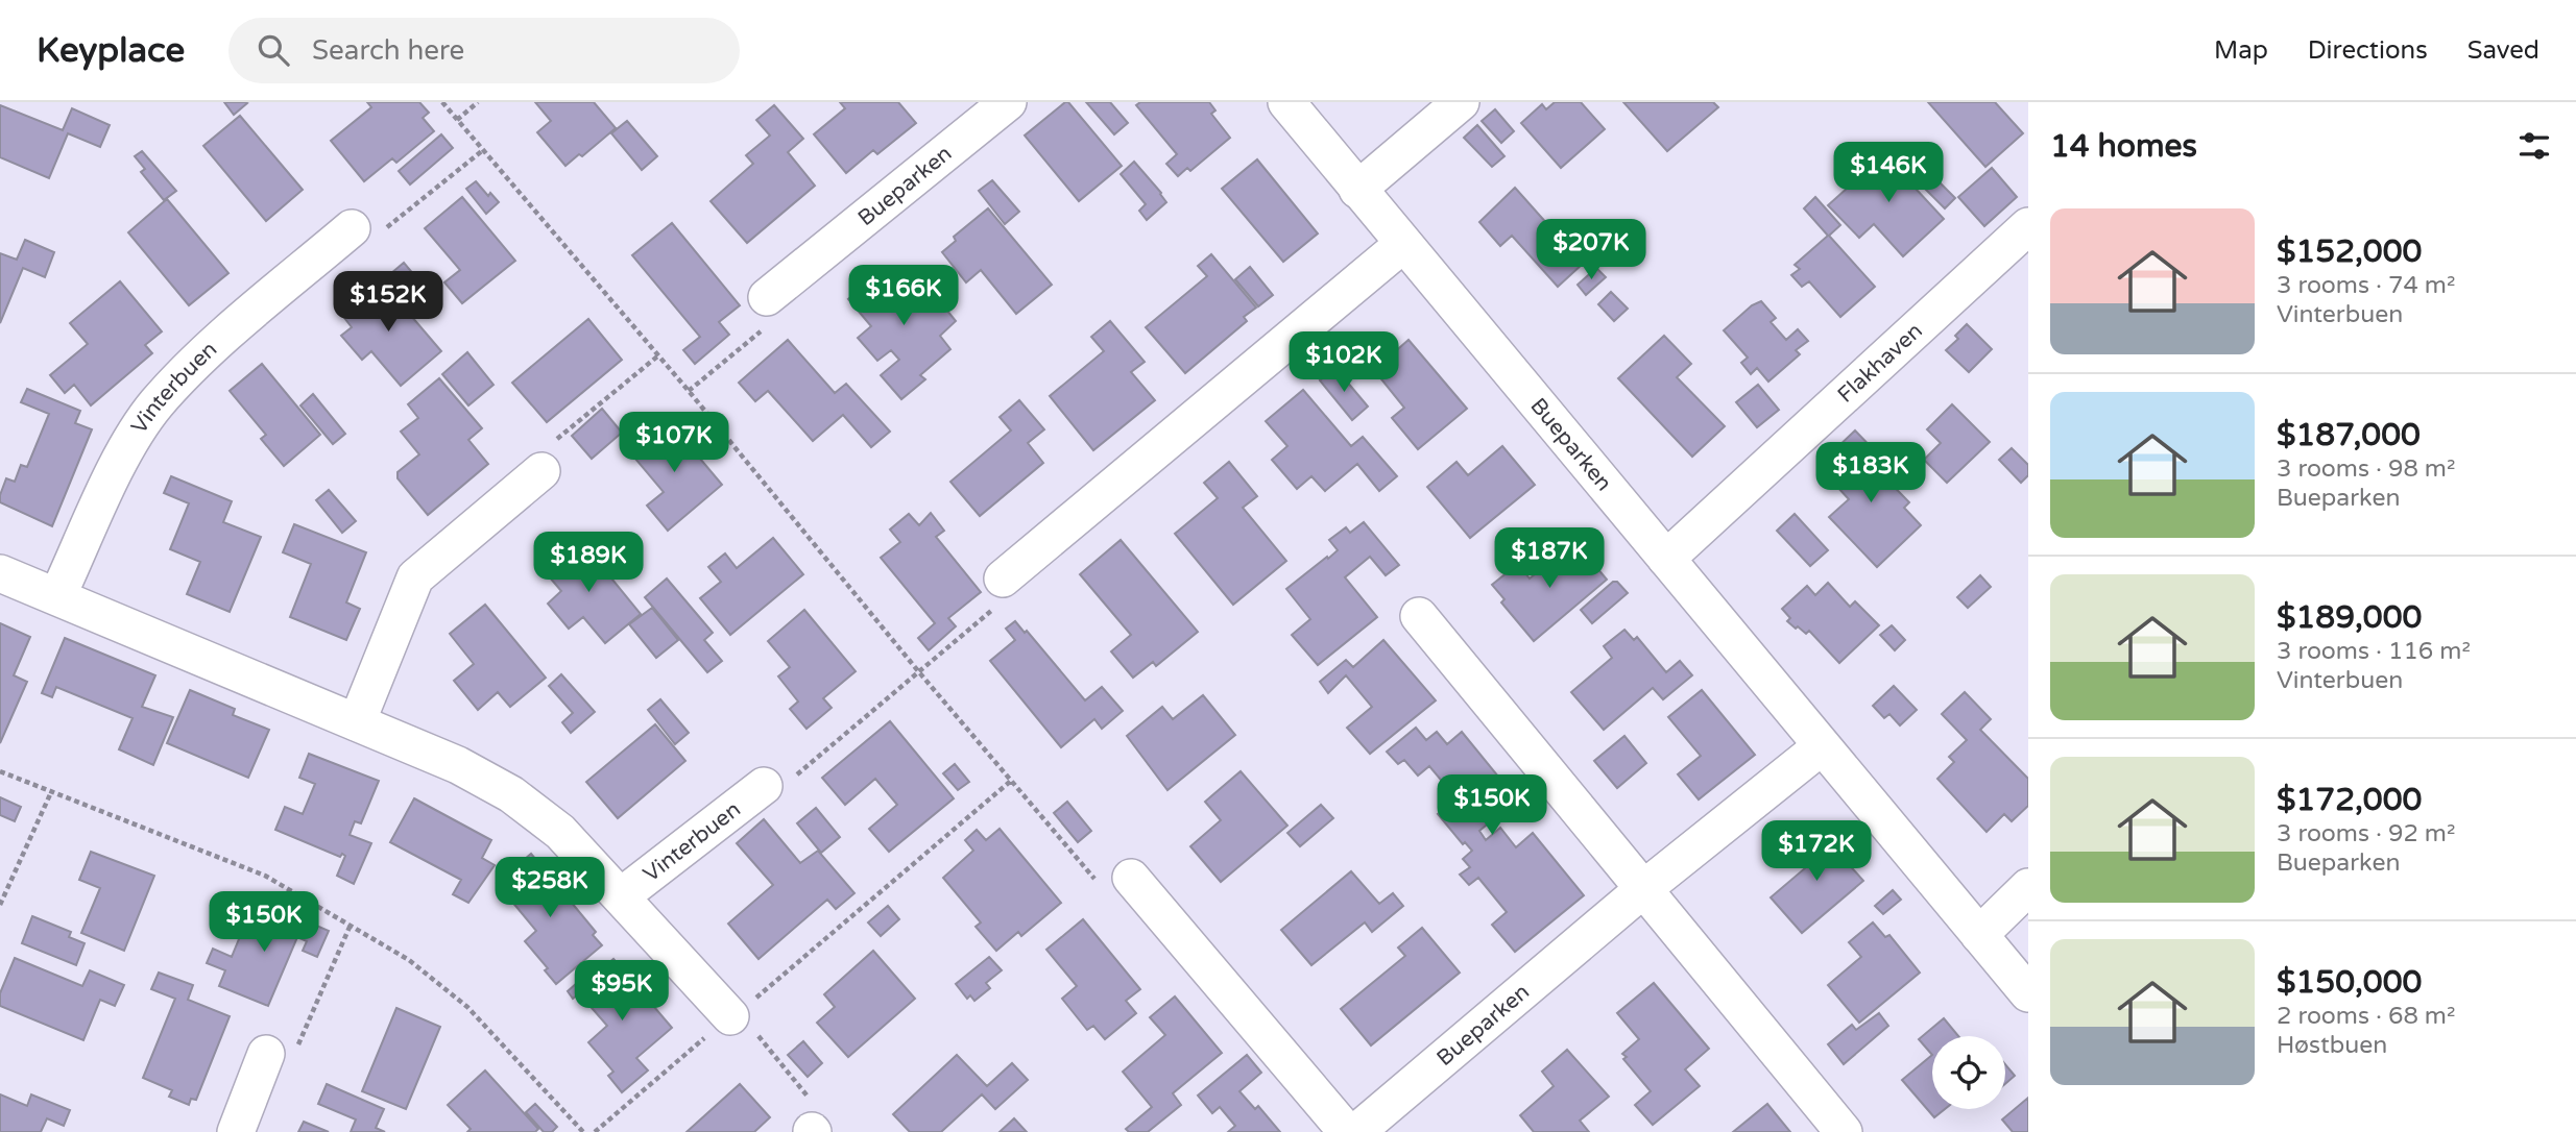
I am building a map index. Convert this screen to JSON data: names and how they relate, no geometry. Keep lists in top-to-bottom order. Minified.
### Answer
{"streets":{"street":["Bueparken","Flakhaven","Vinterbuen"]},"crossings":[["Bueparken","Flakhaven"]],"page":{"header":"Keyplace","search":"Search here","nav":["Map","Directions","Saved"],"heading":"14 homes","price":["$146K","$207K","$166K","$152K","$102K","$107K","$183K","$187K","$189K","$150K","$172K","$258K","$150K","$95K"],"list":[{"name":"$152,000","note":"3 rooms · 74 m² · Vinterbuen"},{"name":"$187,000","note":"3 rooms · 98 m² · Bueparken"},{"name":"$189,000","note":"3 rooms · 116 m² · Vinterbuen"},{"name":"$172,000","note":"3 rooms · 92 m² · Bueparken"},{"name":"$150,000","note":"2 rooms · 68 m² · Høstbuen"}]}}
